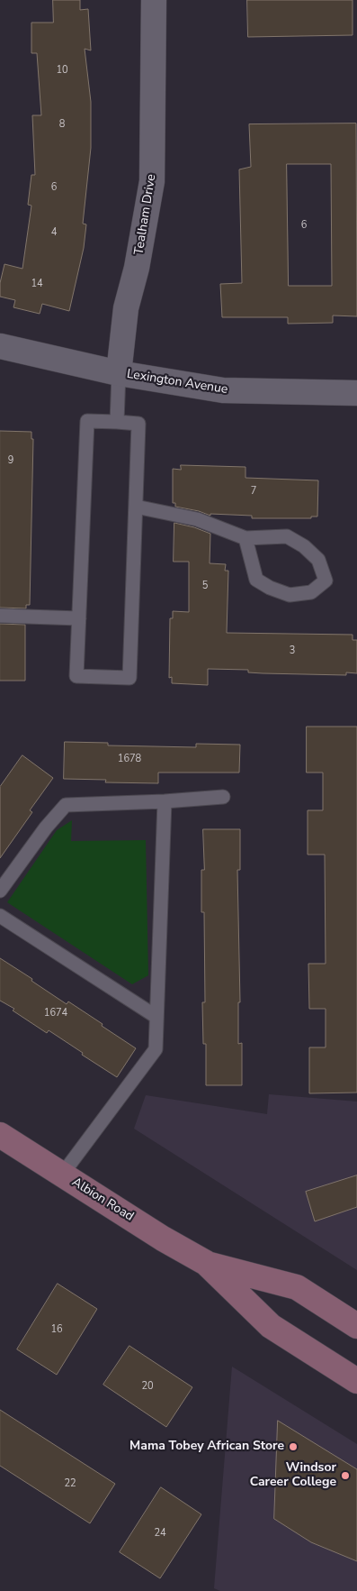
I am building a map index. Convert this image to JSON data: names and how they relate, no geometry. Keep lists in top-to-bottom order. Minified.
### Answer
{"streets":{"main road":["Albion Road"],"street":["Tealham Drive","Lexington Avenue"]},"crossings":[["Tealham Drive","Lexington Avenue"]],"places":["Mama Tobey African Store","Windsor Career College"],"house_numbers":["10","8","6","6","4","14","9","7","5","3","1678","1674","16","20","22","24"]}
